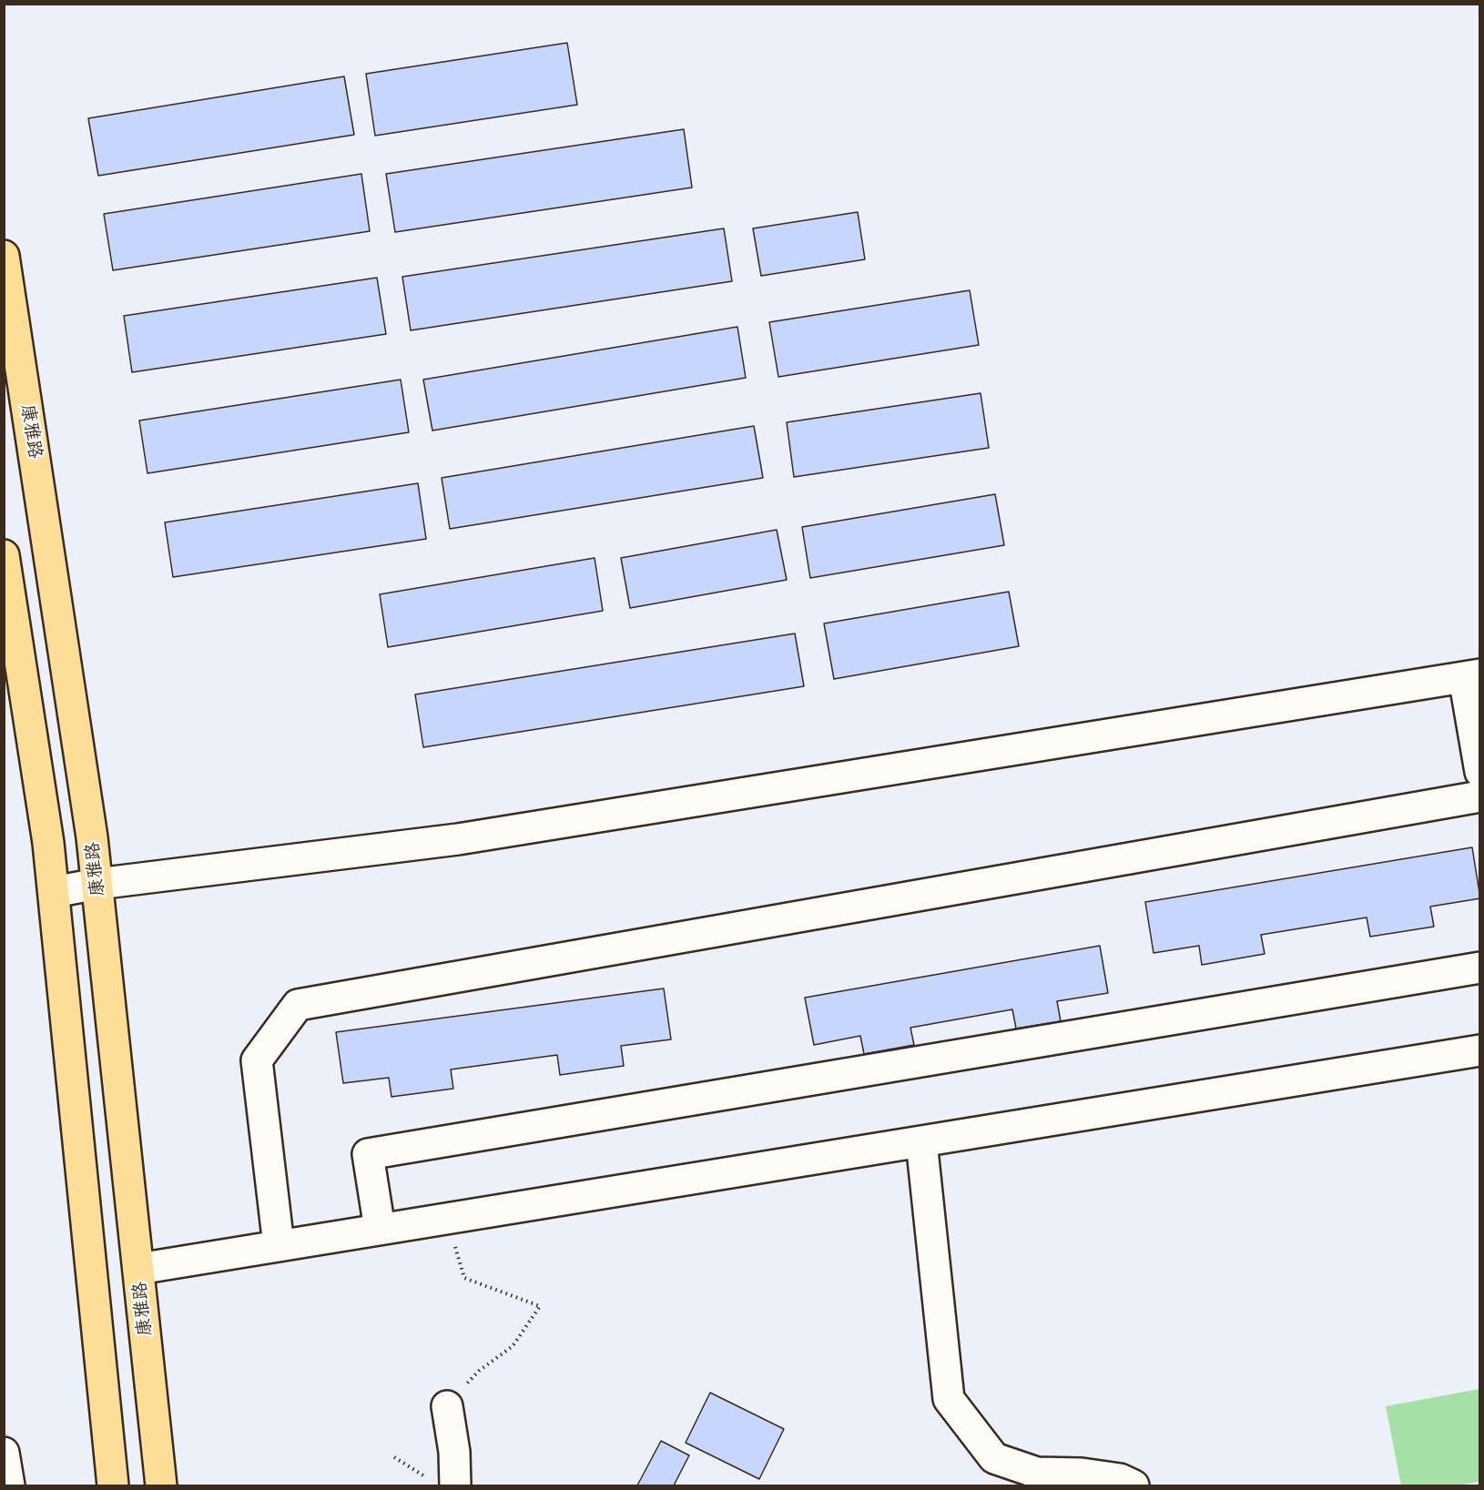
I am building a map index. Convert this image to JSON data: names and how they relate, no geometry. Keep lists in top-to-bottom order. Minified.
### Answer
{"streets":{"main road":["康雅路"]}}
